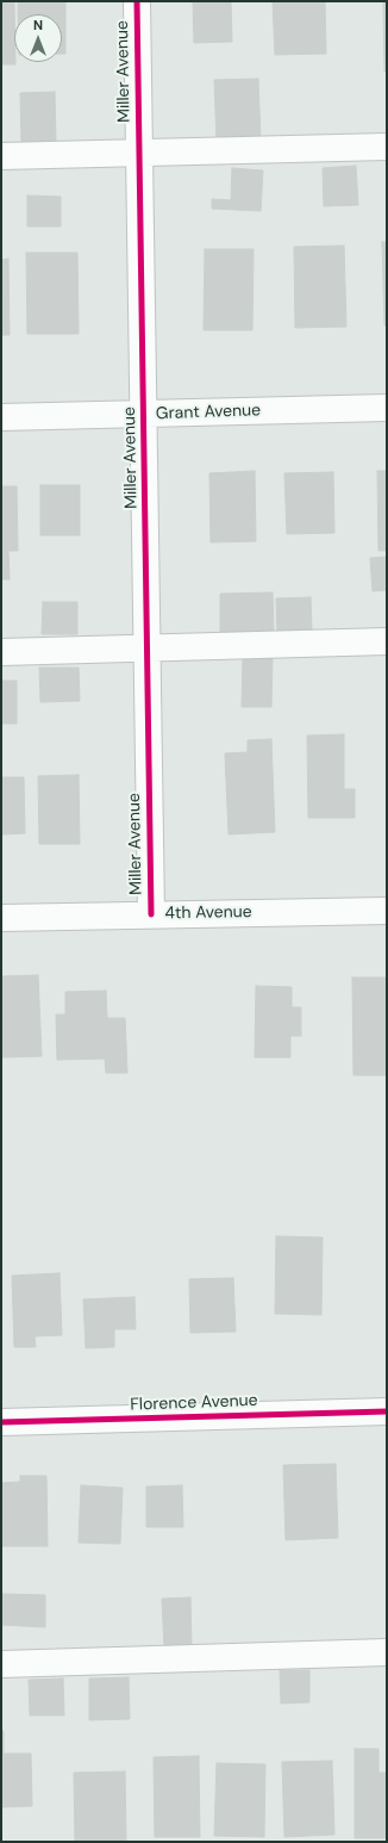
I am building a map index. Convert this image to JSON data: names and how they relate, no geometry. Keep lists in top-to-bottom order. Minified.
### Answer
{"streets":{"street":["Miller Avenue","Grant Avenue","4th Avenue","Florence Avenue"]},"crossings":[["Miller Avenue","Grant Avenue"],["Miller Avenue","4th Avenue"]],"north":"top"}
